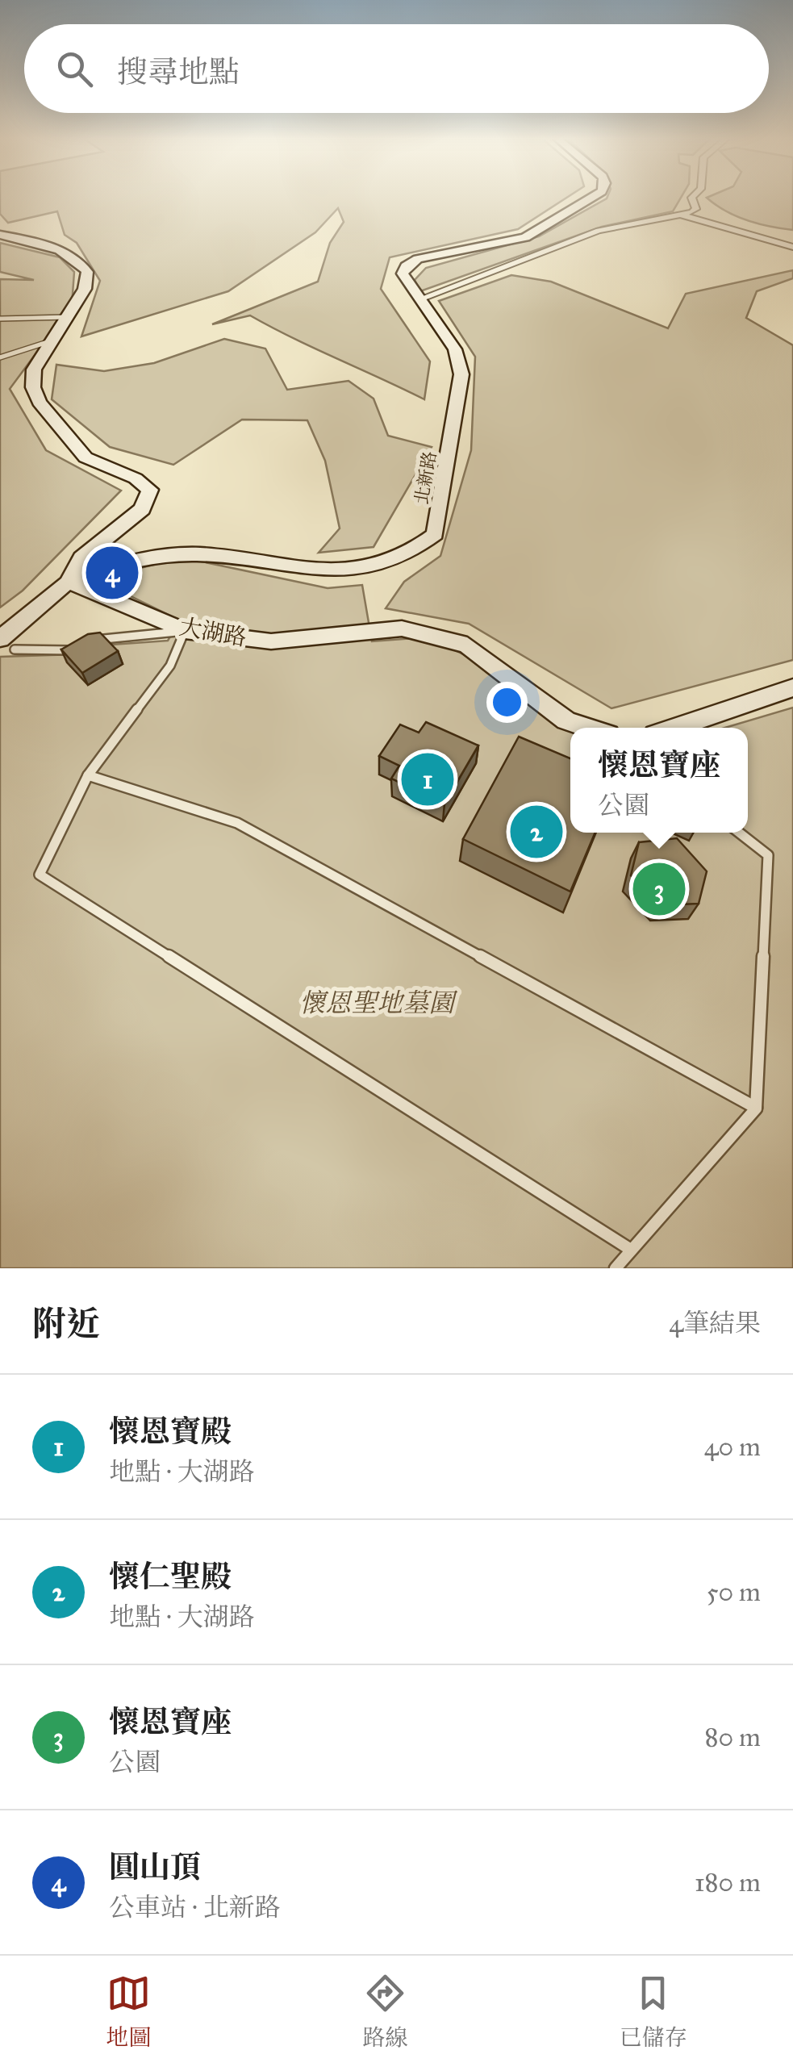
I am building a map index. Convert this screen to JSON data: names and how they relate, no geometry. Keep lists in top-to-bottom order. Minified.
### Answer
{"streets":{"main road":["北新路","大湖路"]},"crossings":[["北新路","大湖路"]],"parks":["懷恩聖地墓園"],"page":{"search":"搜尋地點","pins":["4","1","2","3"],"popup":["懷恩寶座","公園"],"heading":["附近","4筆結果"],"list":[{"mark":"1","name":"懷恩寶殿","note":"地點 · 大湖路","value":"40 m"},{"mark":"2","name":"懷仁聖殿","note":"地點 · 大湖路","value":"50 m"},{"mark":"3","name":"懷恩寶座","note":"公園","value":"80 m"},{"mark":"4","name":"圓山頂","note":"公車站 · 北新路","value":"180 m"}],"nav":["地圖","路線","已儲存"]}}
